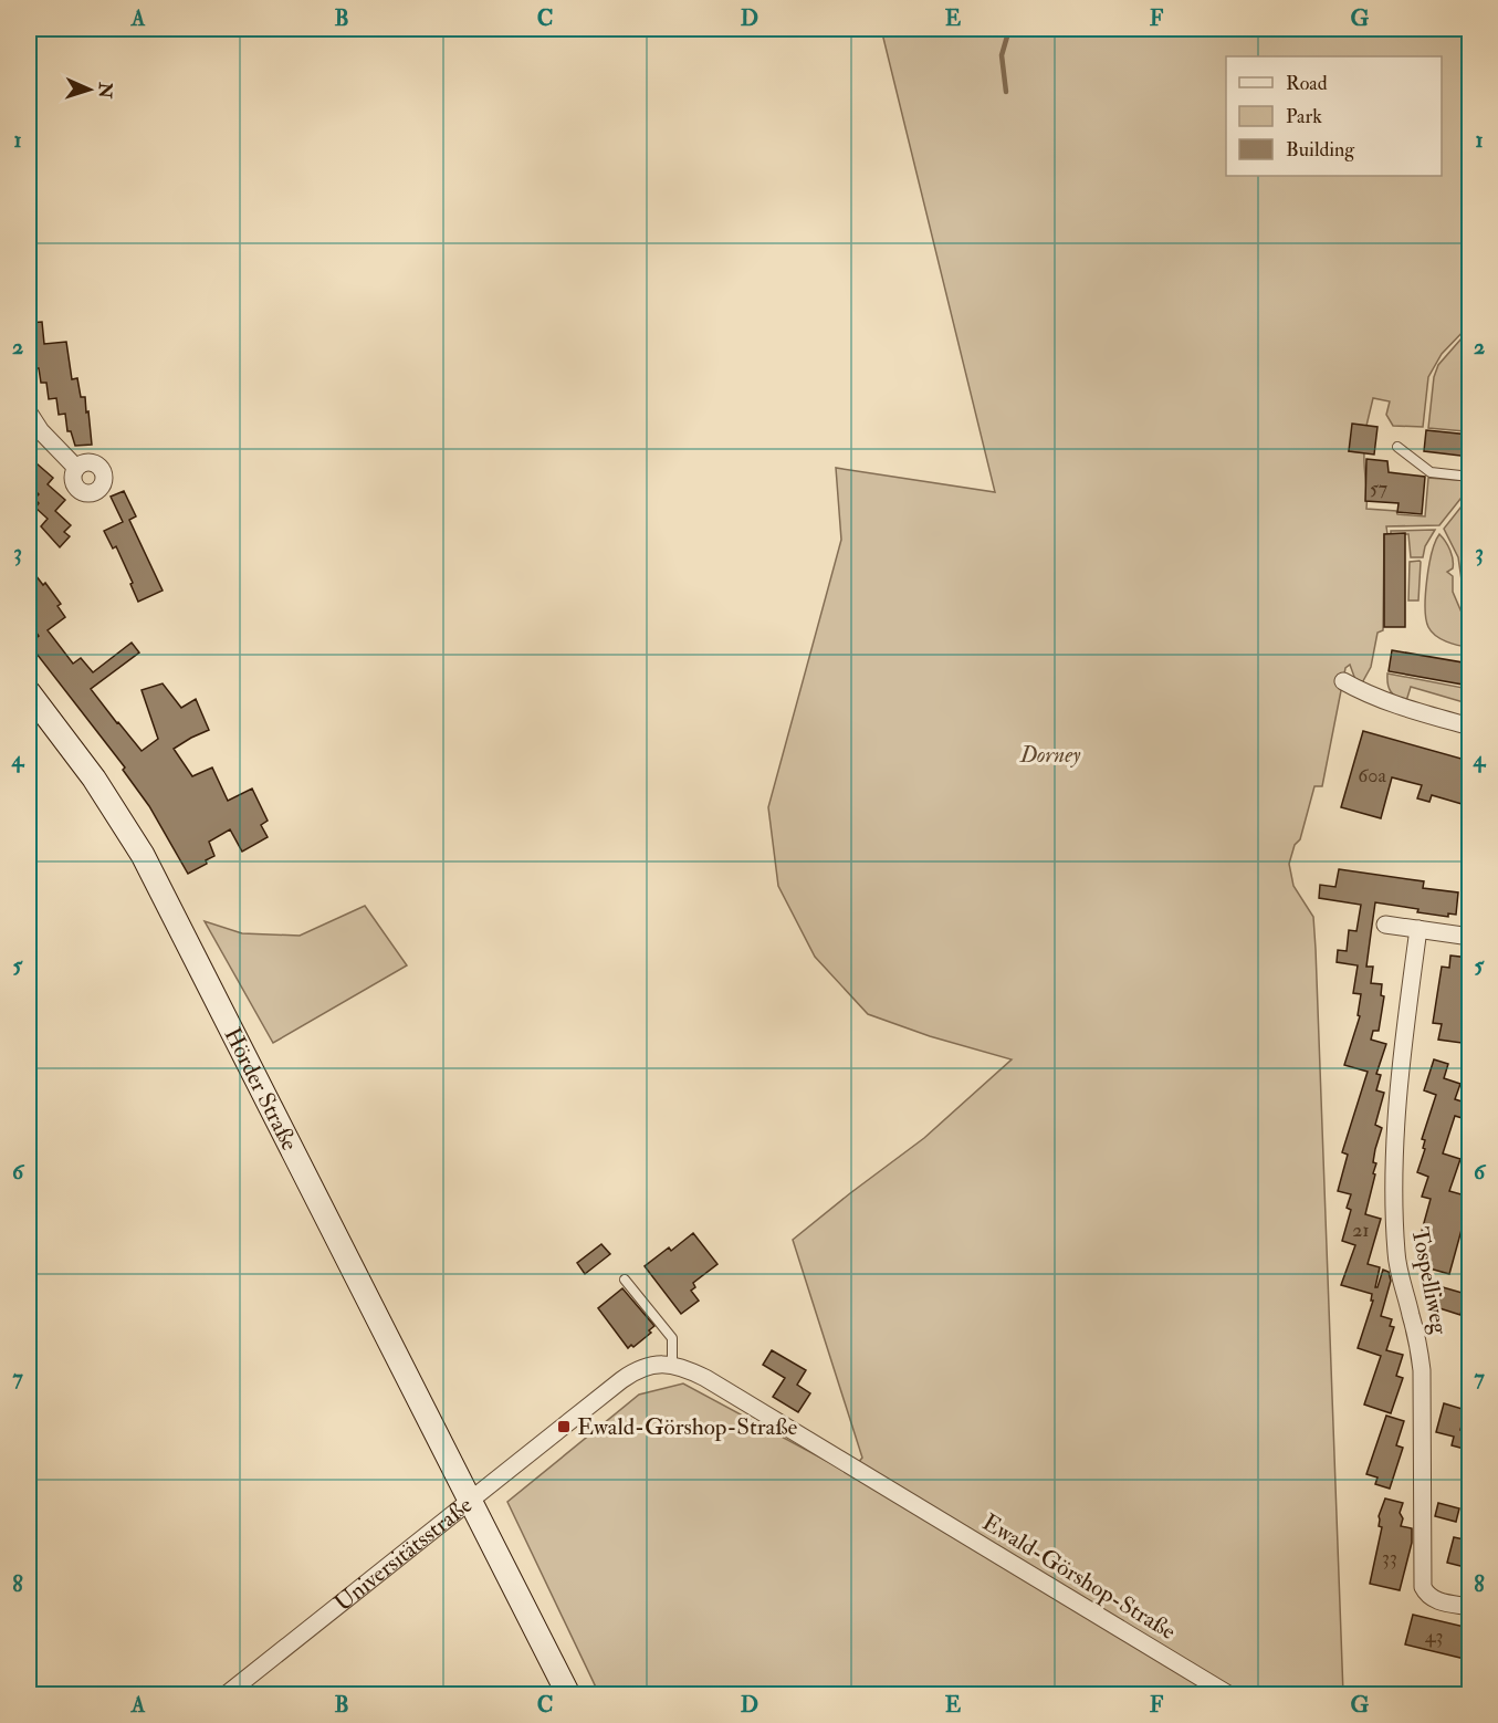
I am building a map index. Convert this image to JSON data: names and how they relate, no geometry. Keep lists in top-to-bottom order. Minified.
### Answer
{"streets":{"main road":["Hörder Straße","Universitätsstraße"],"street":["Tospelliweg","Ewald-Görshop-Straße"]},"crossings":[["Hörder Straße","Universitätsstraße"]],"parks":["Dorney"],"places":{"transit":["Ewald-Görshop-Straße"]},"house_numbers":["57","60a","21","33","43"],"legend":["Road","Park","Building"],"north":"right","grid":{"columns":["A","B","C","D","E","F","G"],"rows":["1","2","3","4","5","6","7","8"]}}
